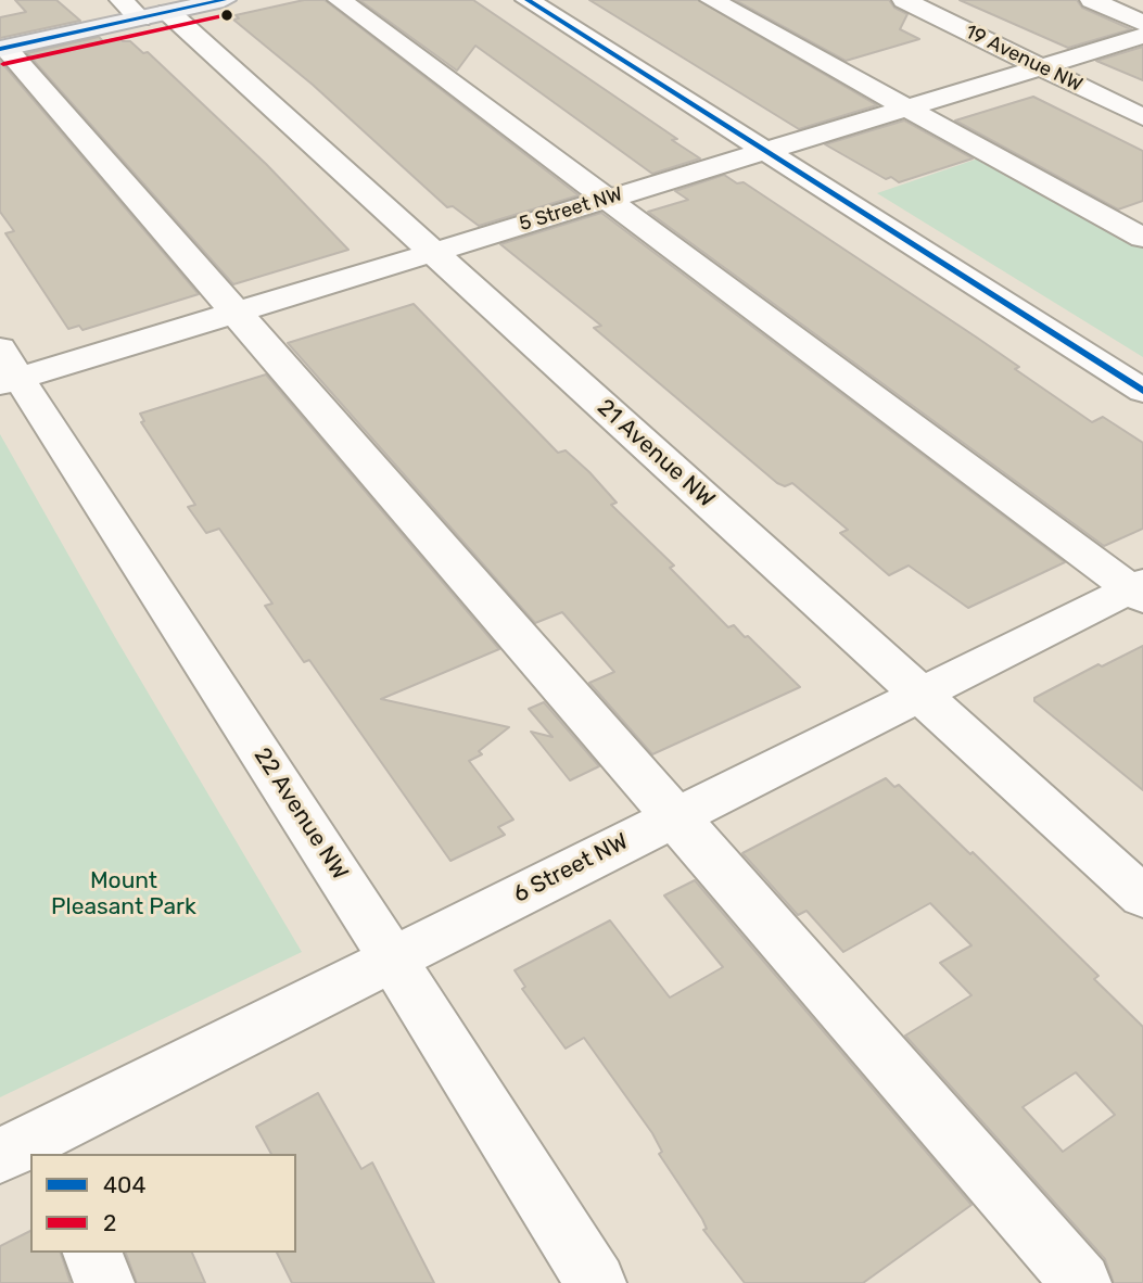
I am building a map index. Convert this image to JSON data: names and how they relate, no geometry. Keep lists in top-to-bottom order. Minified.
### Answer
{"streets":{"street":["19 Avenue NW","5 Street NW","21 Avenue NW","22 Avenue NW","6 Street NW"]},"crossings":[["19 Avenue NW","5 Street NW"],["5 Street NW","21 Avenue NW"],["5 Street NW","22 Avenue NW"],["21 Avenue NW","6 Street NW"],["22 Avenue NW","6 Street NW"]],"parks":["Mount Pleasant Park"],"lines":["transit line 404","transit line 2"],"legend":["404","2"]}
